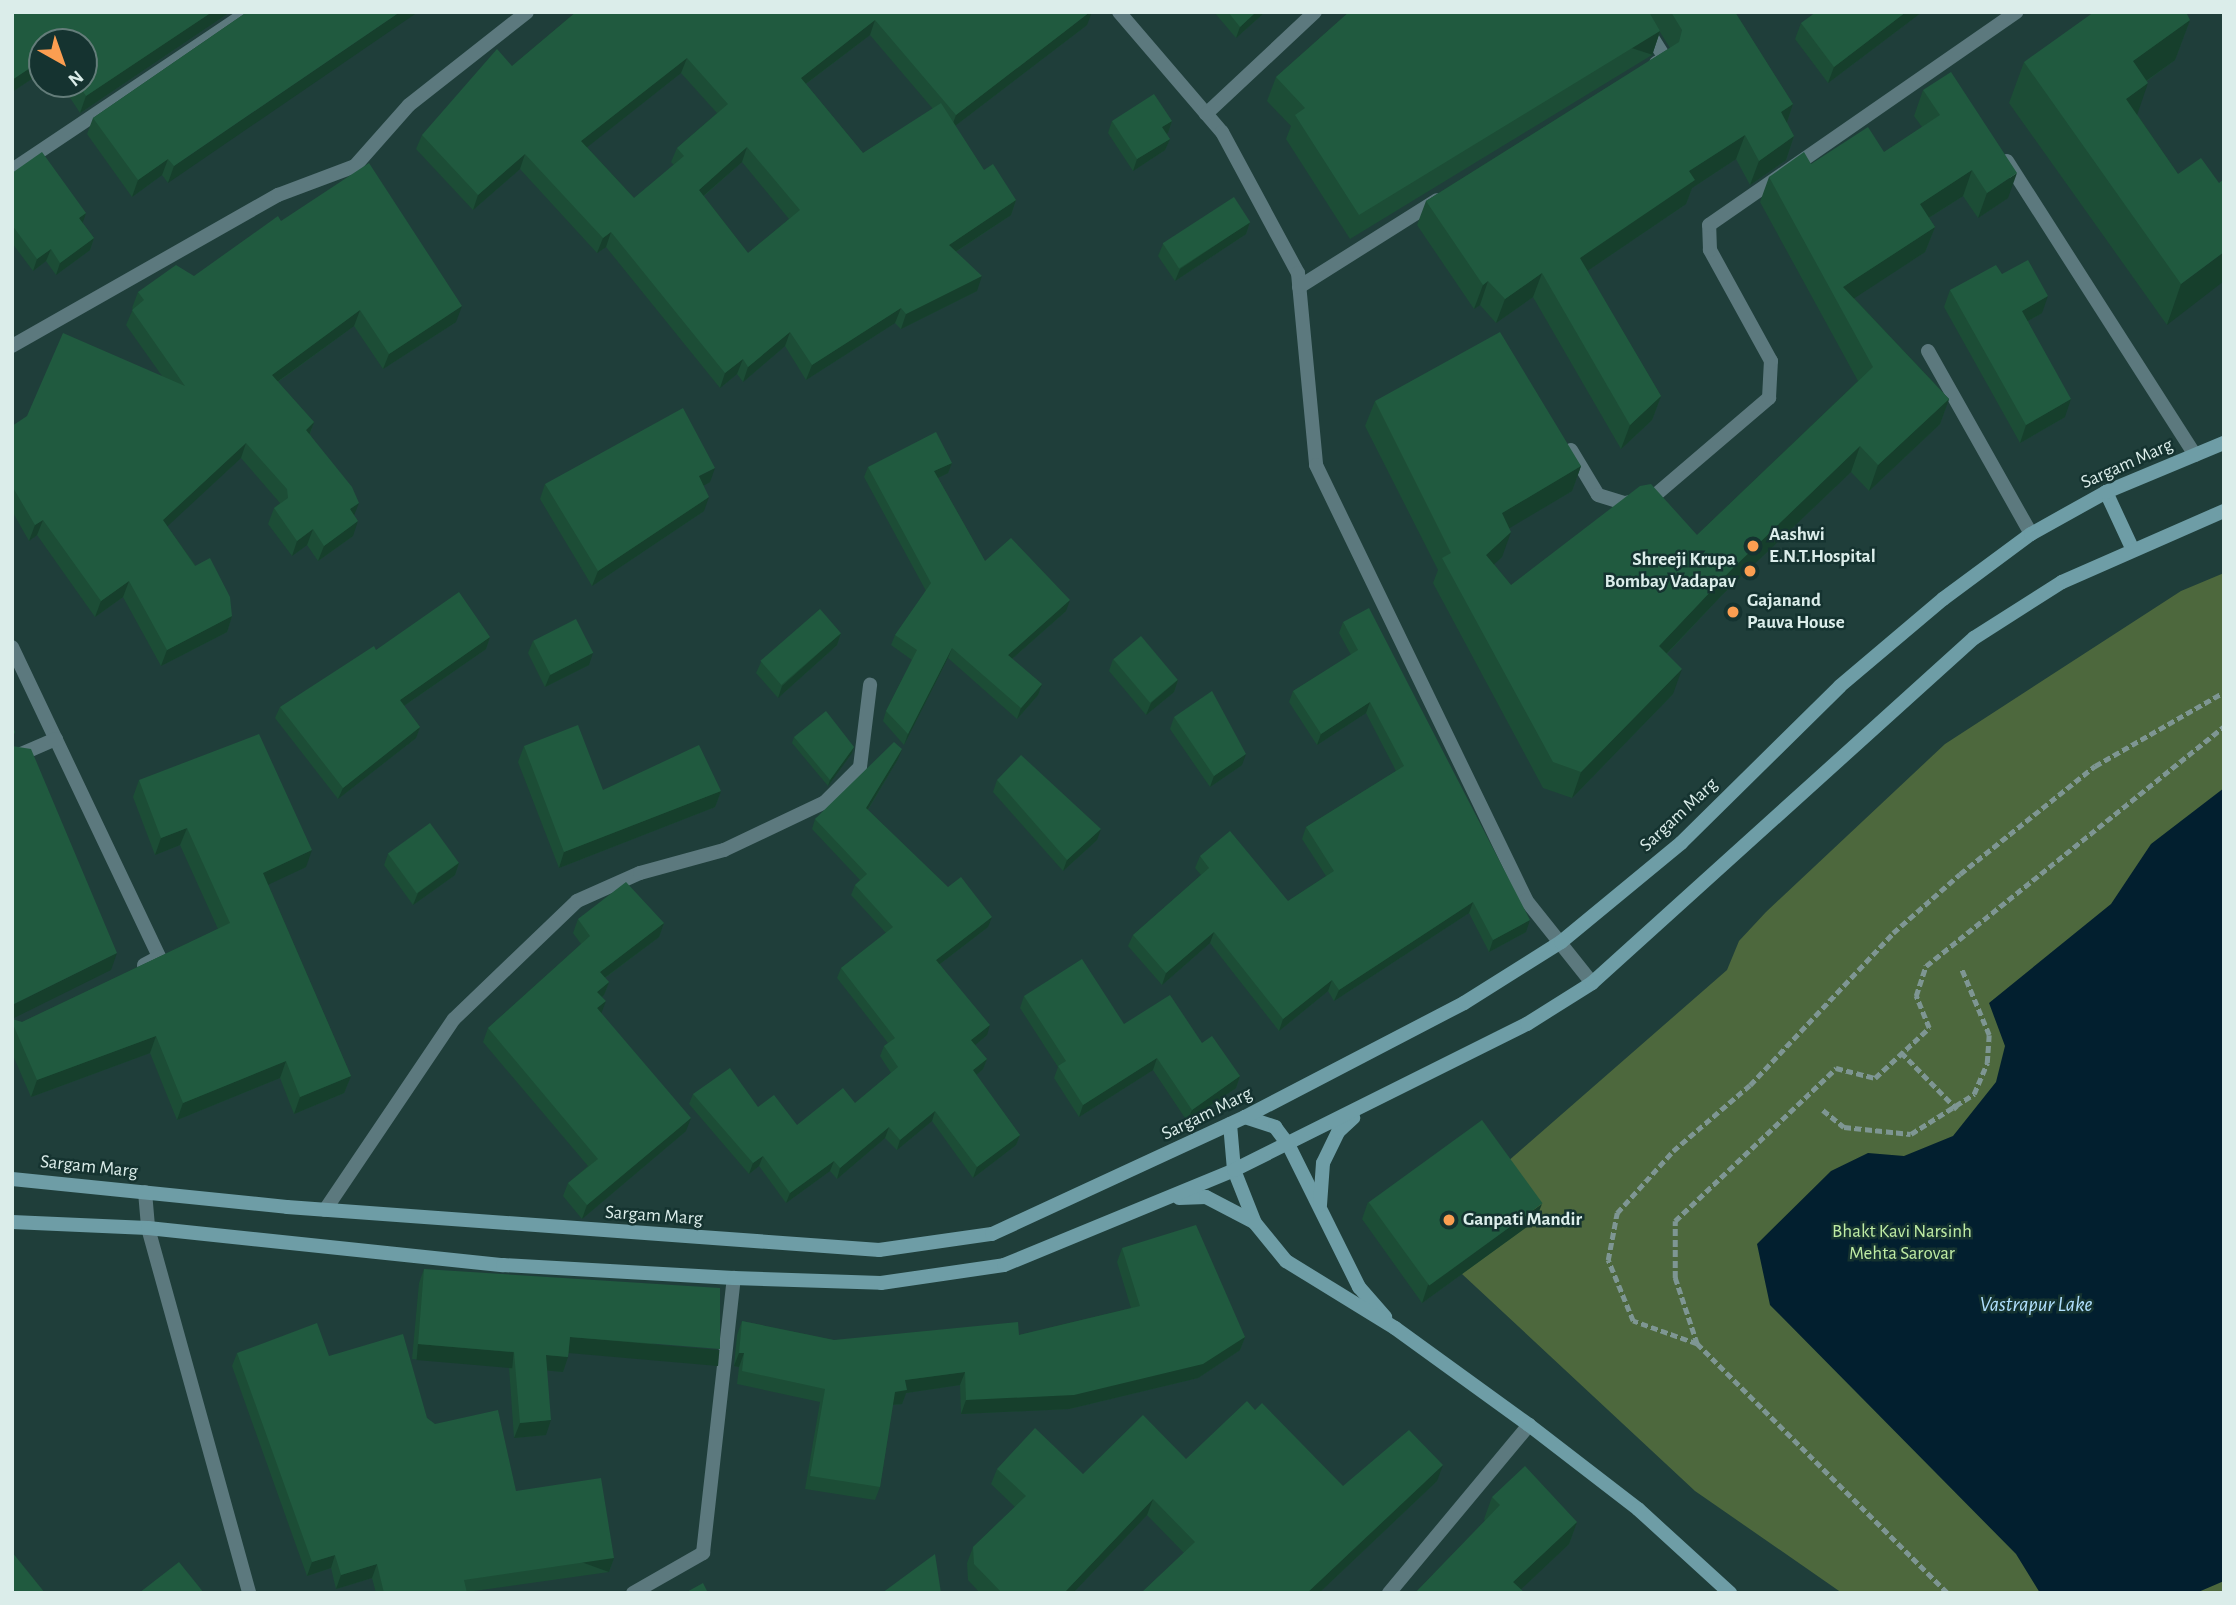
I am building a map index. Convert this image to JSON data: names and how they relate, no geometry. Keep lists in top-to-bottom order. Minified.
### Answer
{"streets":{"main road":["Sargam Marg"]},"water":["Vastrapur Lake"],"parks":["Bhakt Kavi Narsinh Mehta Sarovar"],"places":["Aashwi E.N.T.Hospital","Shreeji Krupa Bombay Vadapav","Gajanand Pauva House","Ganpati Mandir"],"north":"bottom right"}
